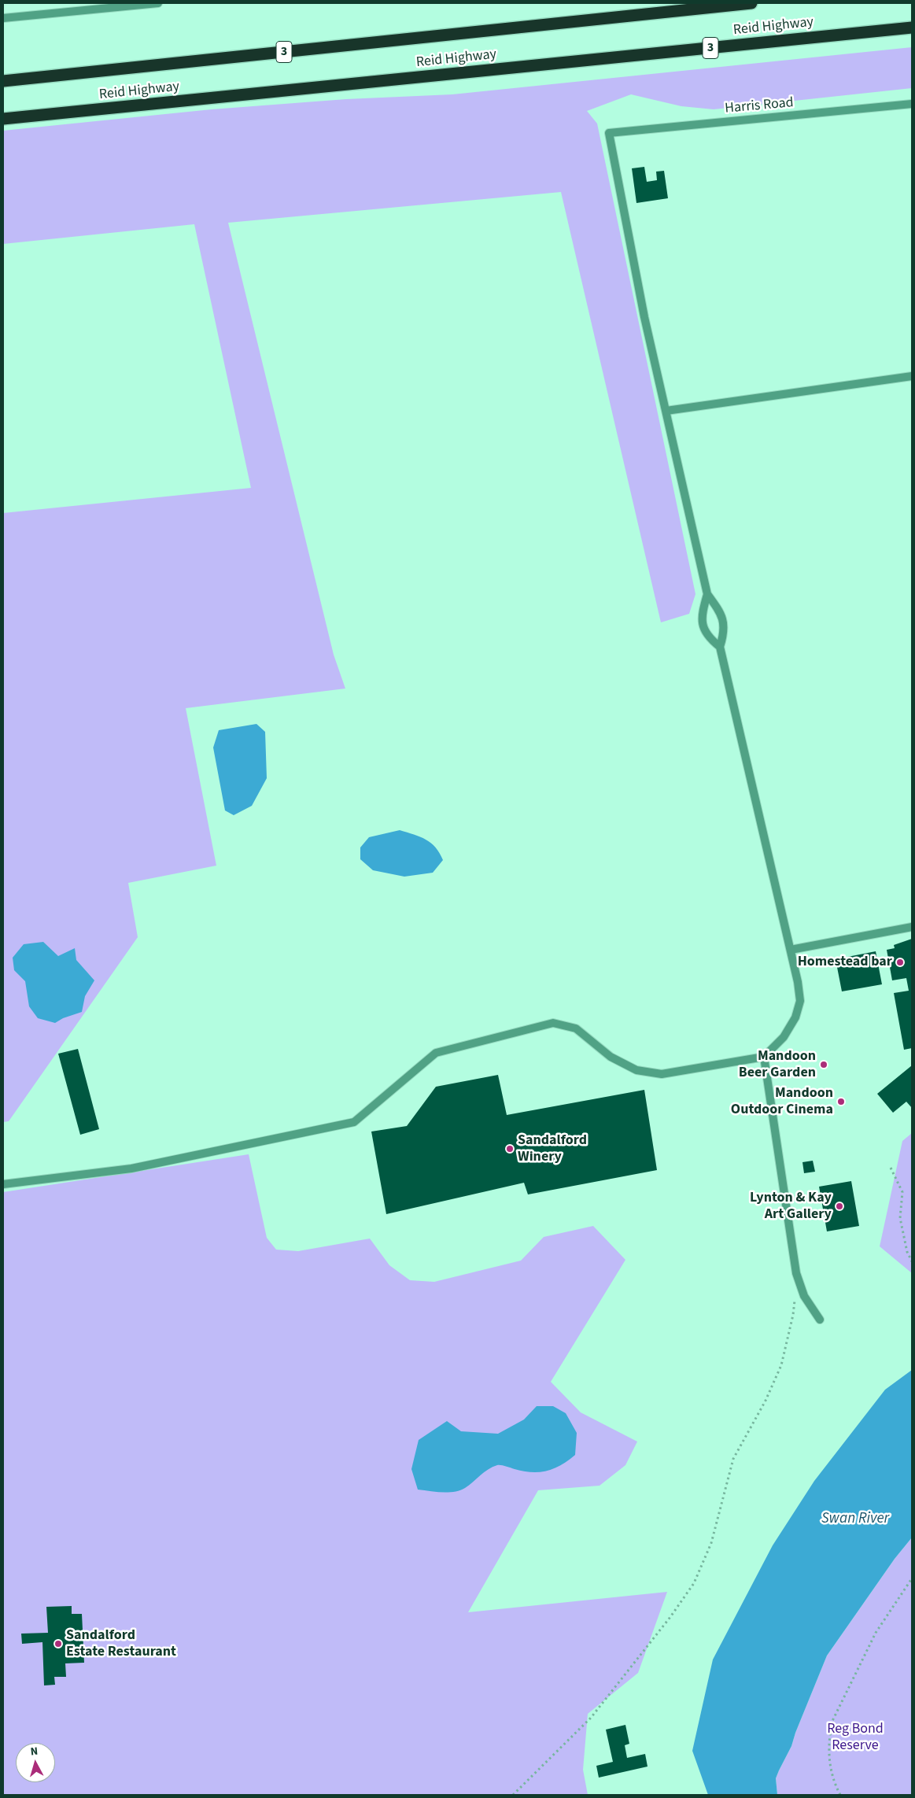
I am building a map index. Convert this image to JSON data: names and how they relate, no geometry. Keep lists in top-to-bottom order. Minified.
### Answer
{"streets":{"highway":["Reid Highway","3"],"street":["Harris Road"]},"water":["Swan River"],"parks":["Reg Bond Reserve"],"places":["Homestead bar","Mandoon Beer Garden","Mandoon Outdoor Cinema","Sandalford Winery","Lynton & Kay Art Gallery","Sandalford Estate Restaurant"],"north":"top"}
